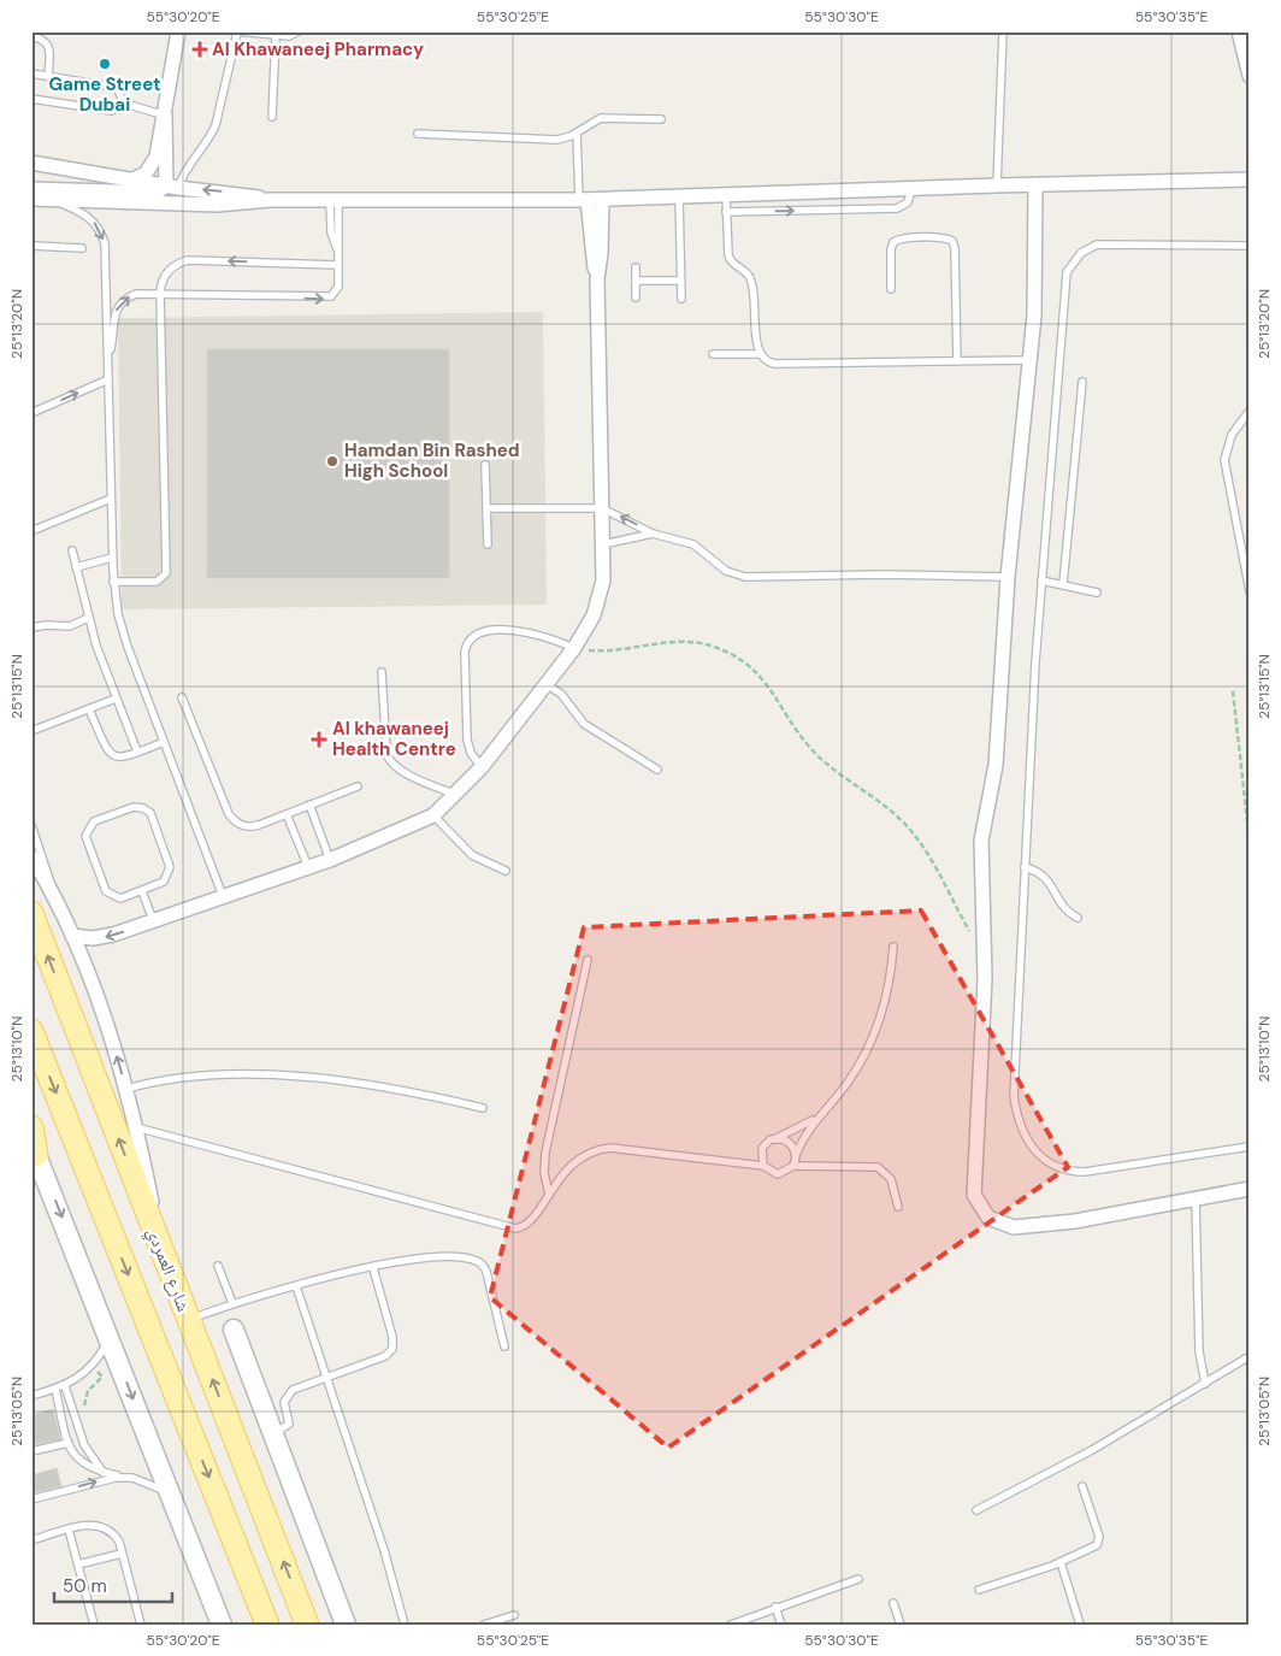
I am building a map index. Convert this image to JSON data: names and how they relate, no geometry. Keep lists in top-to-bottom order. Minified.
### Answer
{"streets":{"main road":["شارع العمردي"]},"places":{"health":["Al Khawaneej Pharmacy","Al khawaneej Health Centre"],"other":["Game Street Dubai","Hamdan Bin Rashed High School"]},"scale_bar":"50 m","coordinates":["55°30'20\"E","55°30'25\"E","55°30'30\"E","55°30'35\"E","25°13'20\"N","25°13'15\"N","25°13'10\"N","25°13'05\"N"]}
